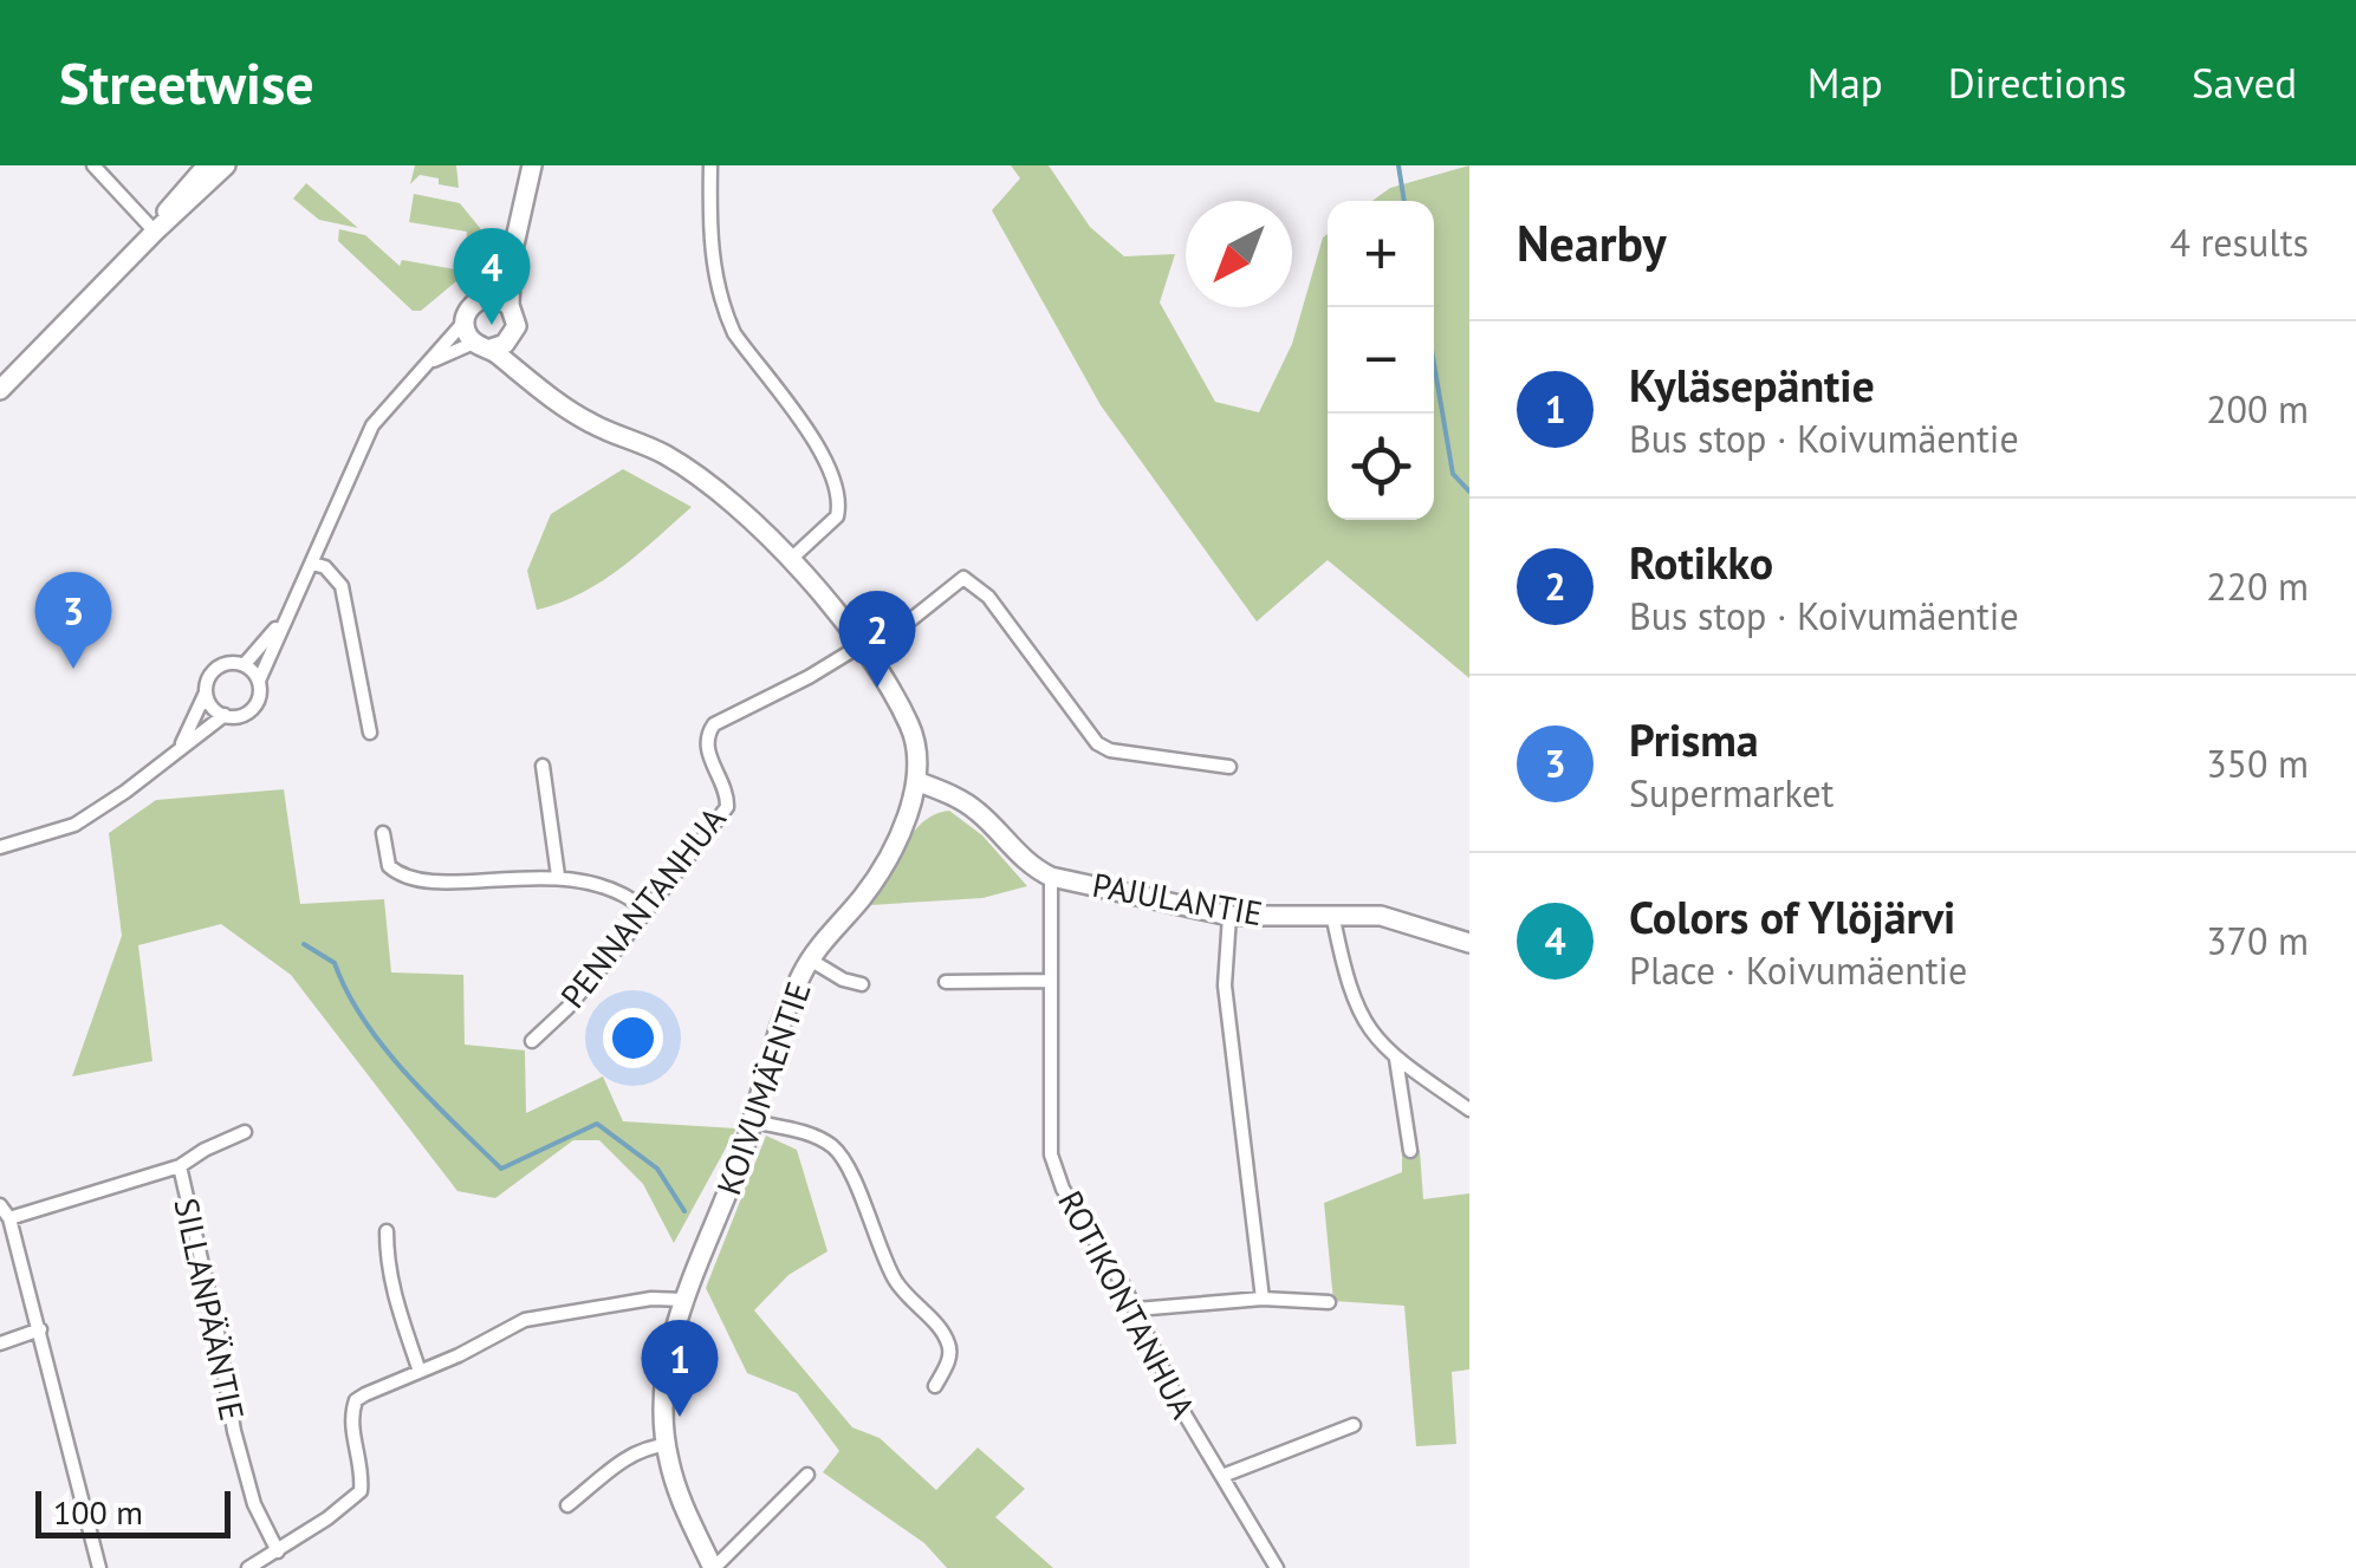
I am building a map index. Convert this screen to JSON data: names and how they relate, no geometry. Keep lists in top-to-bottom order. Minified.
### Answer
{"streets":{"street":["PAJULANTIE","PENNANTANHUA","KOIVUMÄENTIE","ROTIKONTANHUA","SILLANPÄÄNTIE"]},"crossings":[["PAJULANTIE","KOIVUMÄENTIE"],["PAJULANTIE","ROTIKONTANHUA"]],"scale_bar":"100 m","north":"bottom left","page":{"header":"Streetwise","nav":["Map","Directions","Saved"],"heading":["Nearby","4 results"],"map_buttons":["+","−"],"pins":["4","3","2","1"],"list":[{"mark":"1","name":"Kyläsepäntie","note":"Bus stop · Koivumäentie","value":"200 m"},{"mark":"2","name":"Rotikko","note":"Bus stop · Koivumäentie","value":"220 m"},{"mark":"3","name":"Prisma","note":"Supermarket","value":"350 m"},{"mark":"4","name":"Colors of Ylöjärvi","note":"Place · Koivumäentie","value":"370 m"}],"scale":"100 m"}}
